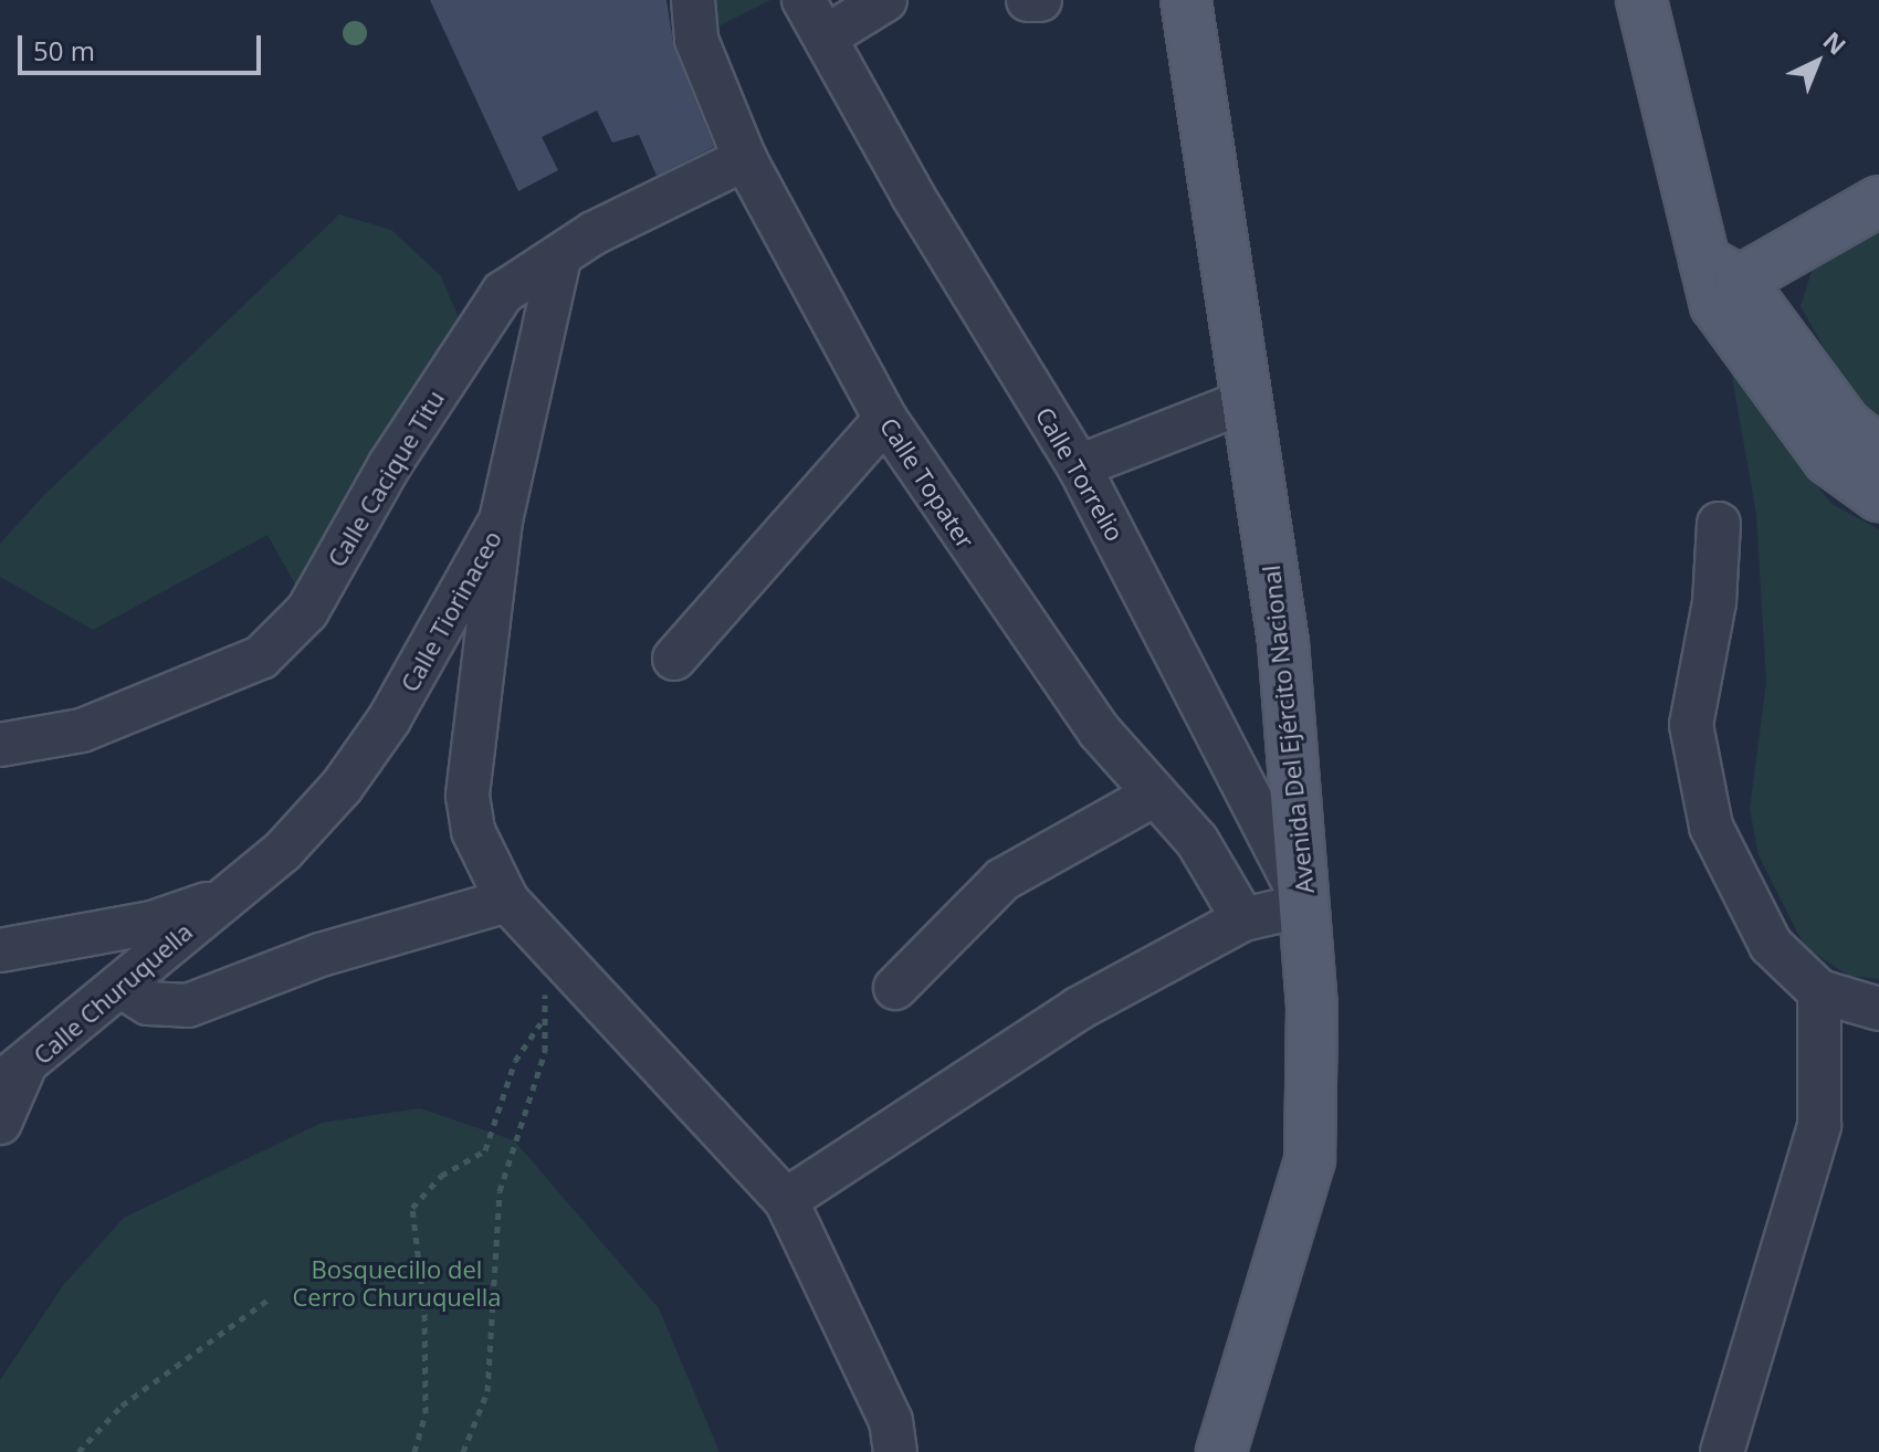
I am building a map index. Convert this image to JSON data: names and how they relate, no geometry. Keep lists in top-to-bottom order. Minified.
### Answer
{"streets":{"main road":["Avenida Del Ejército Nacional"],"street":["Calle Torrelio","Calle Cacique Titu","Calle Topater","Calle Tiorinaceo","Calle Churuquella"]},"crossings":[["Calle Torrelio","Avenida Del Ejército Nacional"],["Calle Cacique Titu","Calle Topater"],["Calle Cacique Titu","Calle Tiorinaceo"],["Calle Tiorinaceo","Calle Churuquella"]],"parks":["Bosquecillo del Cerro Churuquella"],"scale_bar":"50 m","north":"top right"}
